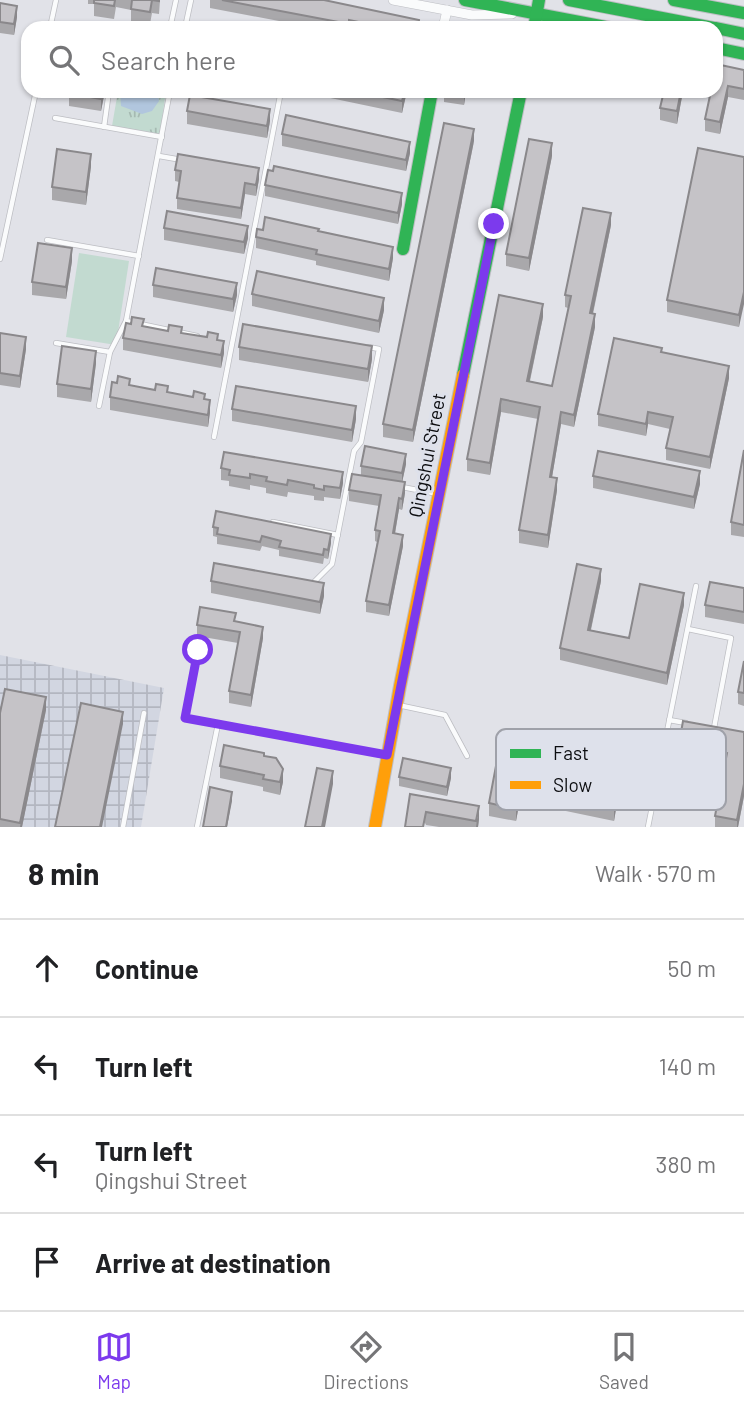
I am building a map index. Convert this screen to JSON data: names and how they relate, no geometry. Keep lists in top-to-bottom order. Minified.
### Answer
{"streets":{"street":["Qingshui Street"]},"legend":["Fast","Slow"],"page":{"search":"Search here","heading":["8 min","Walk · 570 m"],"list":[["Continue","50 m"],["Turn left","140 m"],["Turn left","Qingshui Street","380 m"],"Arrive at destination"],"nav":["Map","Directions","Saved"]}}
